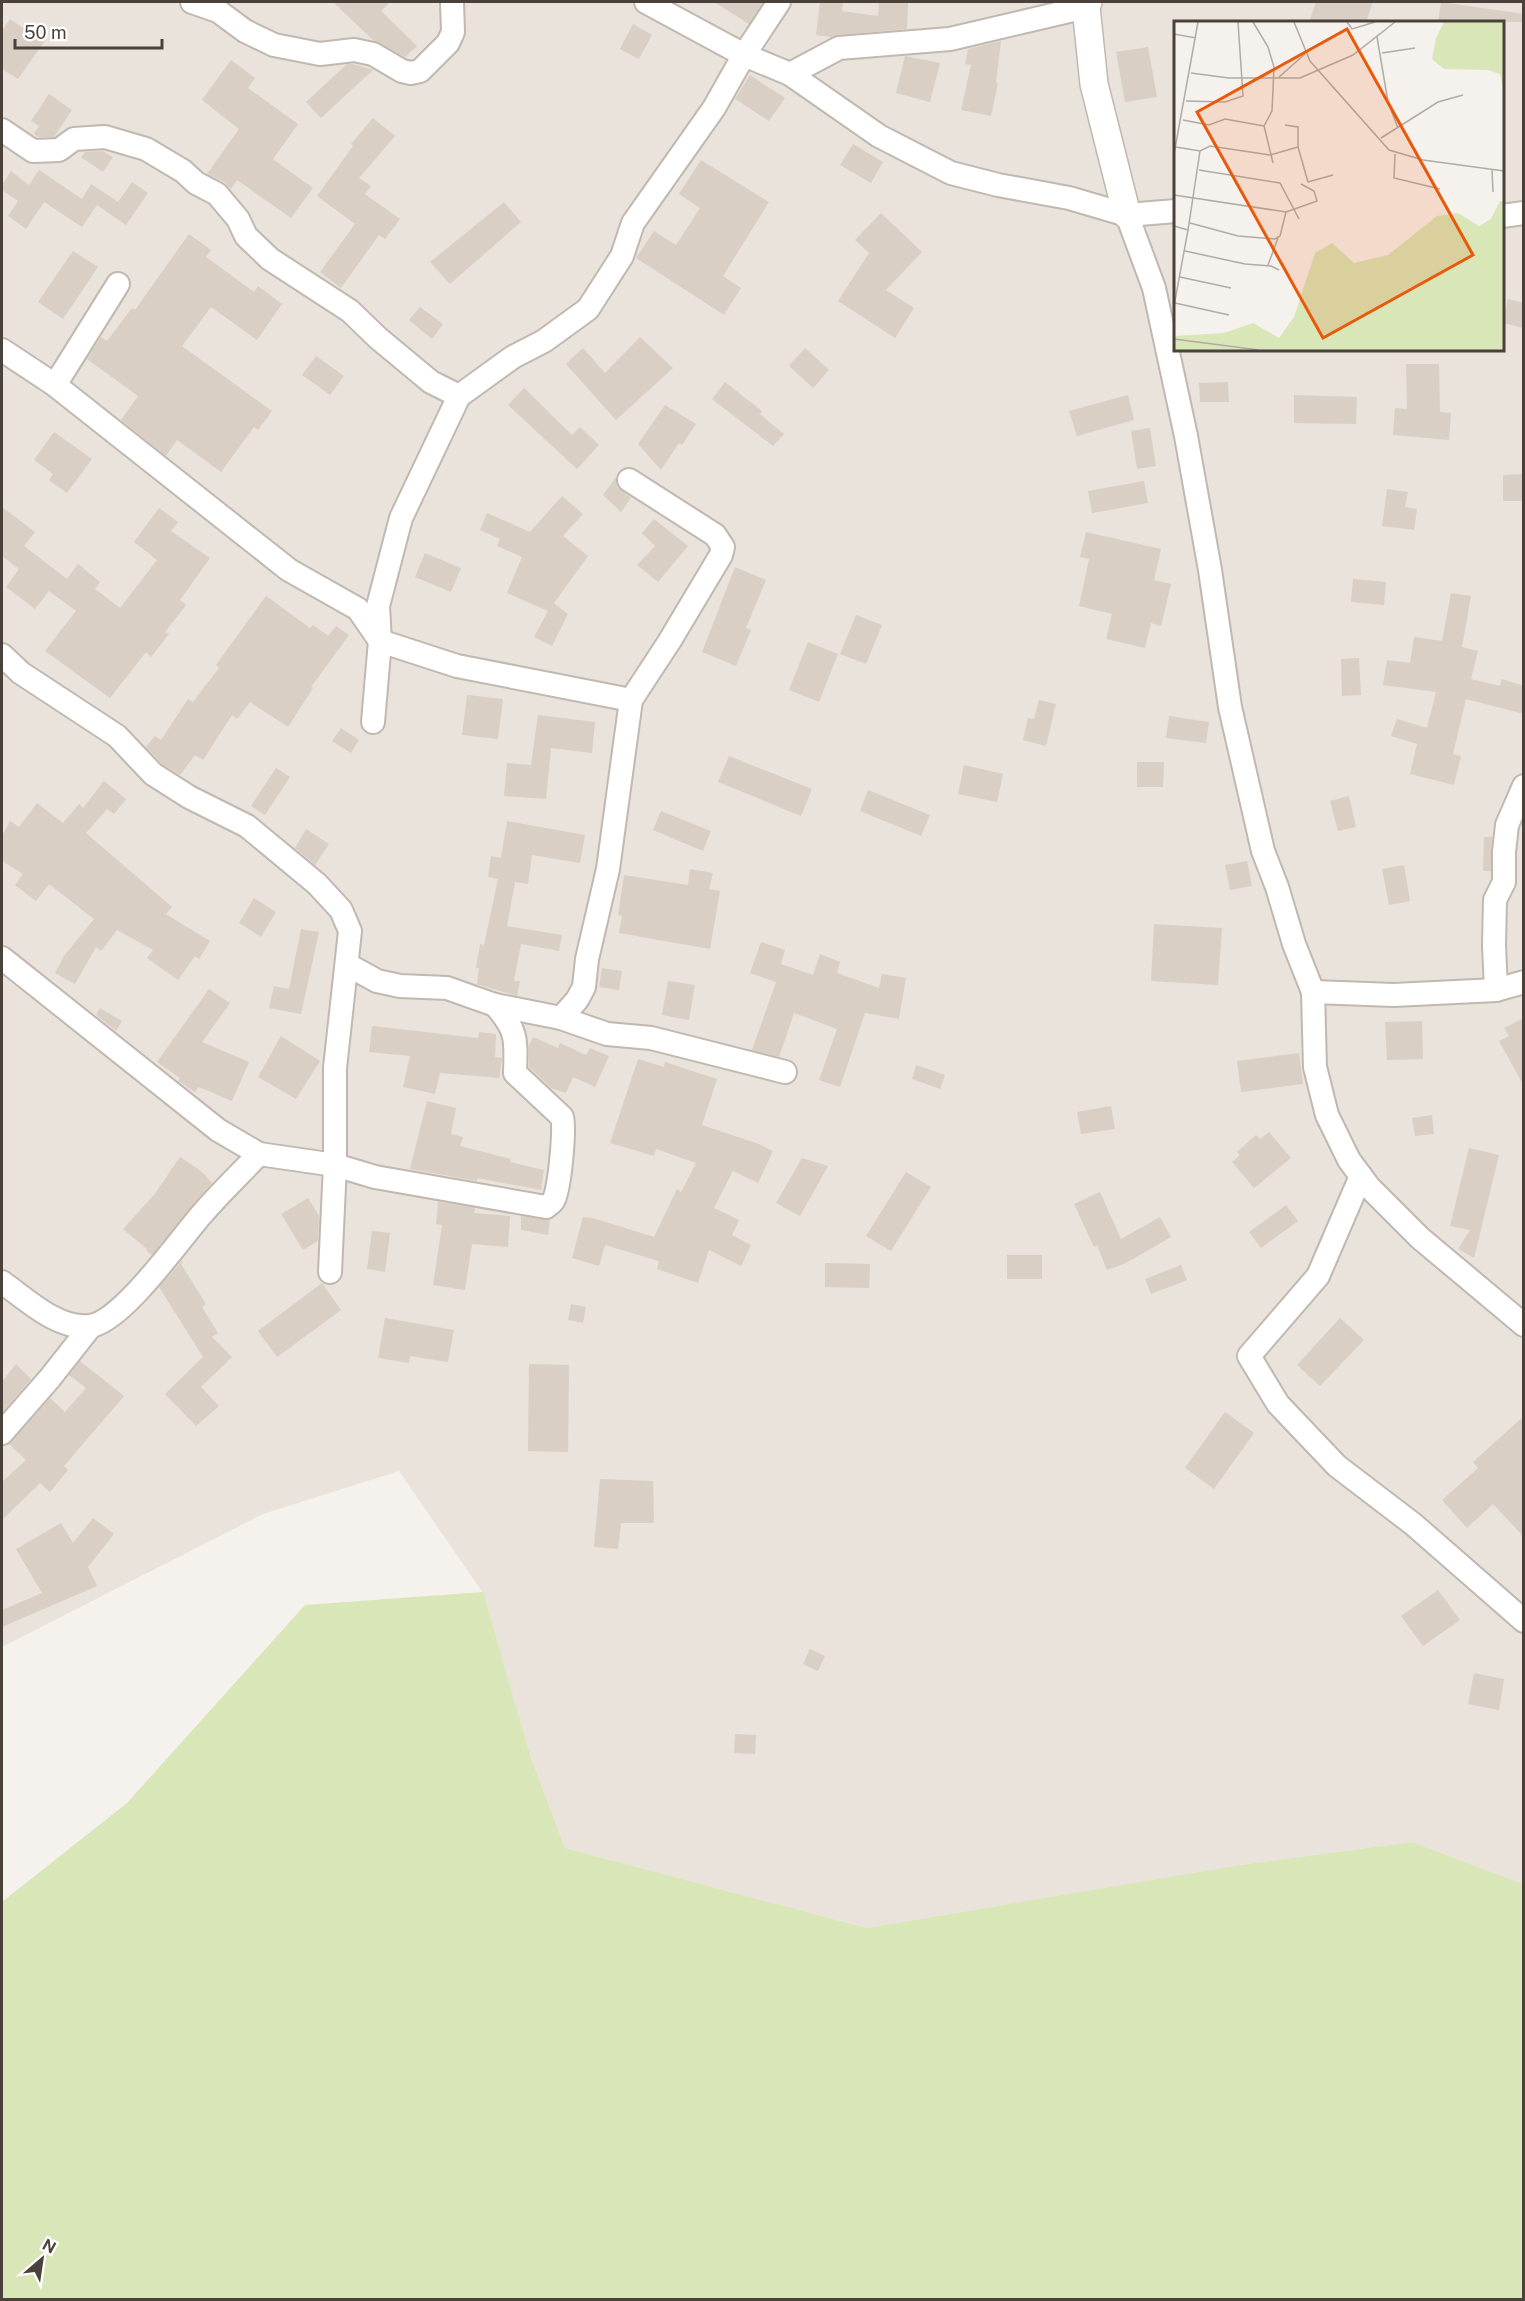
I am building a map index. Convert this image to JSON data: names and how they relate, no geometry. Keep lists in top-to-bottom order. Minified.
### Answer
{"scale_bar":"50 m","north":"top right"}
